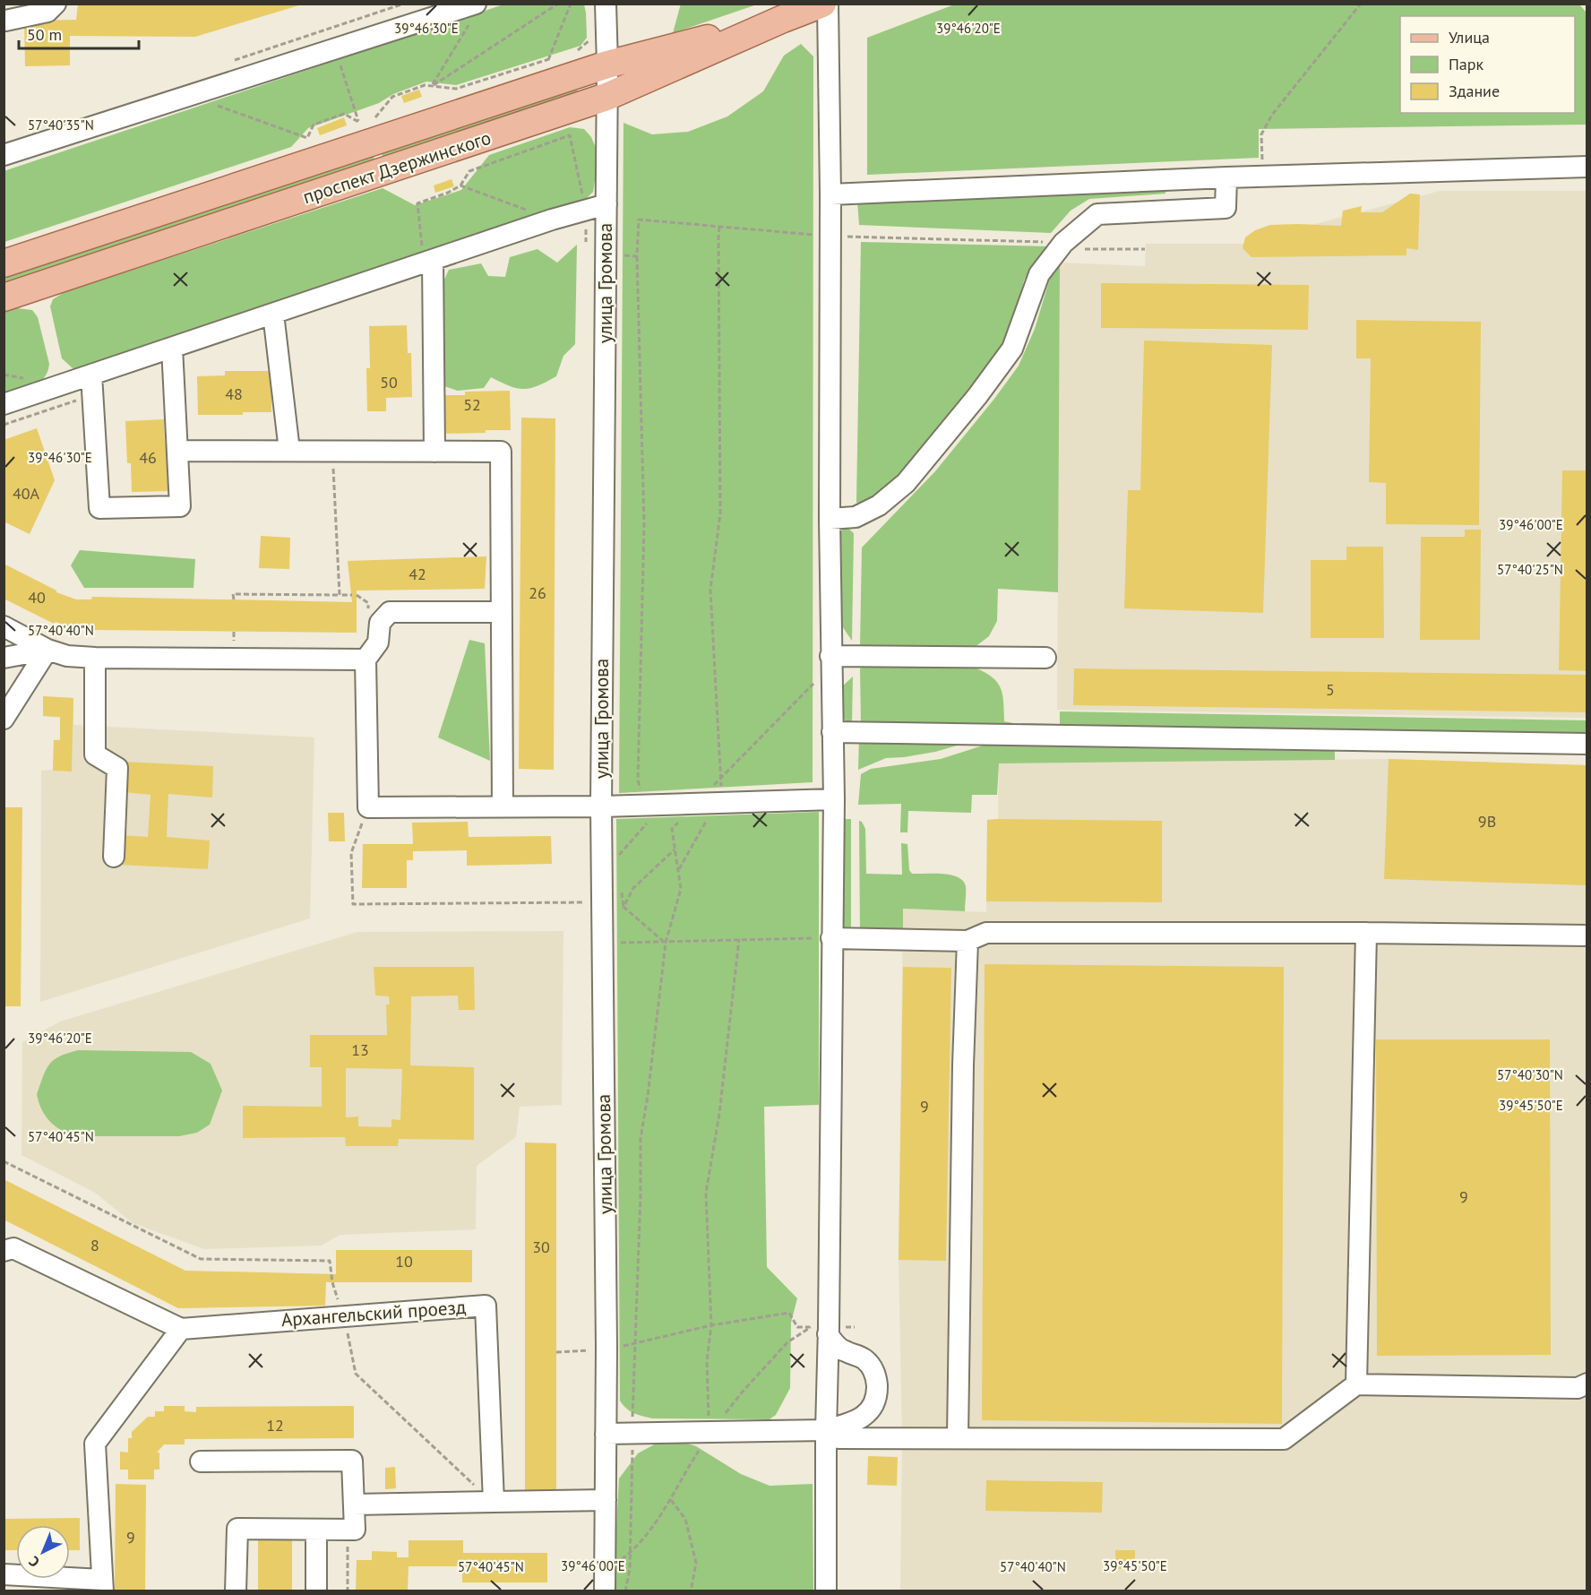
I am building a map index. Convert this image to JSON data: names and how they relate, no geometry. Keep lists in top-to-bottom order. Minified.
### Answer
{"streets":{"main road":["проспект Дзержинского"],"street":["улица Громова","Архангельский проезд"]},"crossings":[["проспект Дзержинского","улица Громова"]],"house_numbers":["50","48","52","46","40А","42","26","40","5","9В","13","9","9","8","30","10","12","9"],"legend":["Улица","Парк","Здание"],"scale_bar":"50 m","north":"bottom left","coordinates":["39°46'30\"E","39°46'20\"E","57°40'35\"N","39°46'00\"E","57°40'25\"N","57°40'40\"N","57°40'30\"N","39°45'50\"E","57°40'45\"N"]}
